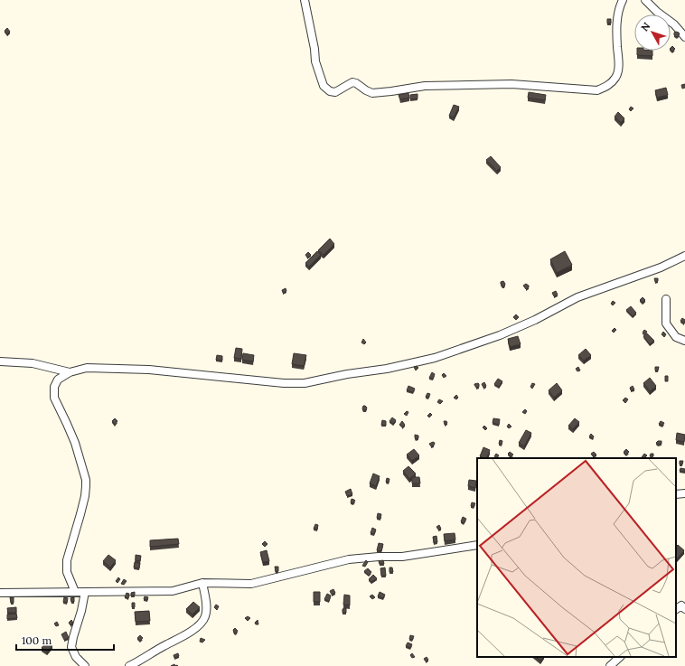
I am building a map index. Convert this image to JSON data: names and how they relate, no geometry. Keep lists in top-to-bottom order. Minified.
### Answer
{"scale_bar":"100 m","north":"top left"}
